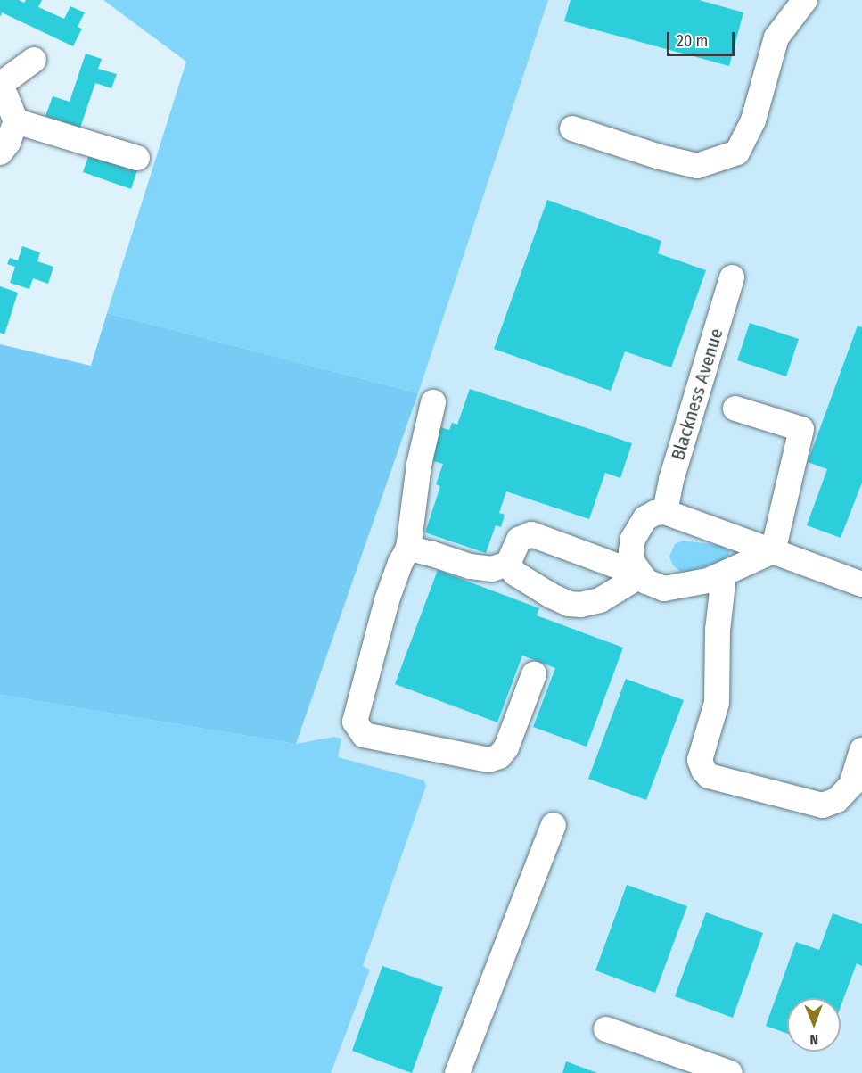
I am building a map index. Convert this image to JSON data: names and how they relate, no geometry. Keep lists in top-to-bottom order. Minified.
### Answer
{"streets":{"street":["Blackness Avenue"]},"scale_bar":"20 m","north":"bottom"}
